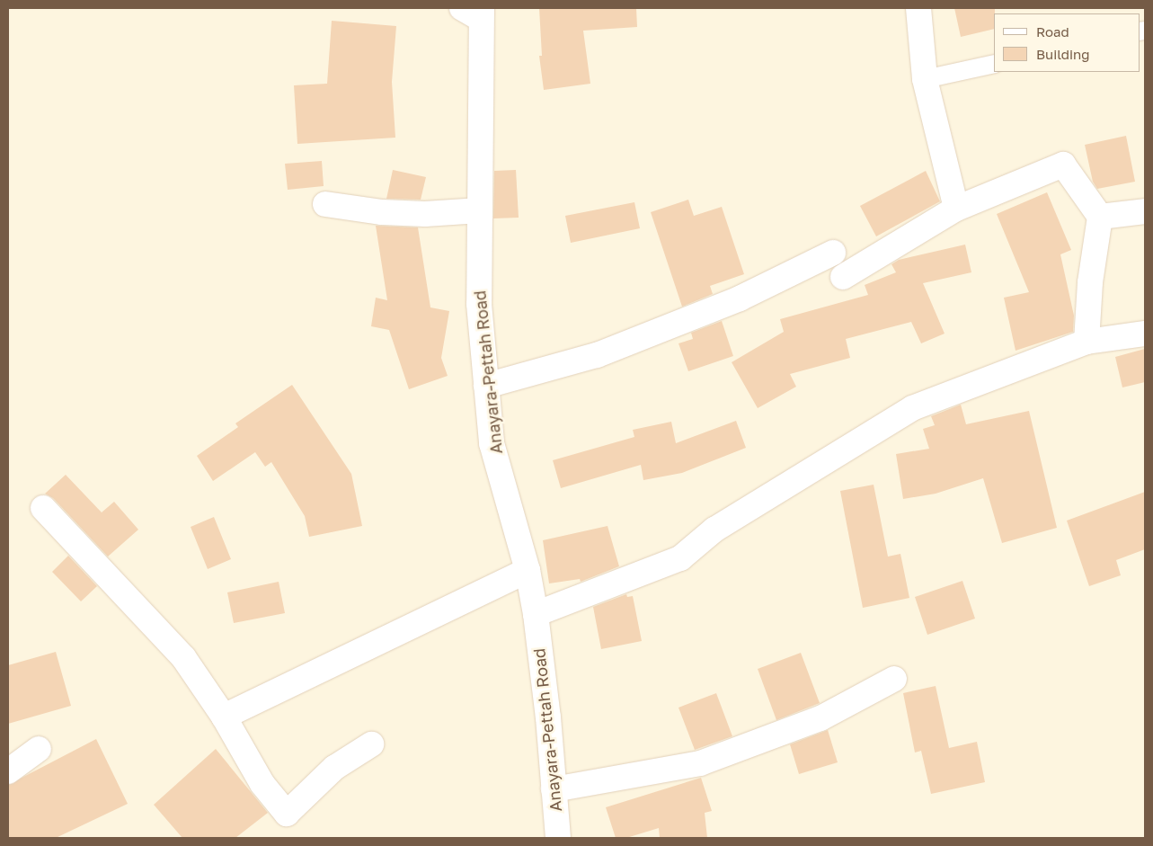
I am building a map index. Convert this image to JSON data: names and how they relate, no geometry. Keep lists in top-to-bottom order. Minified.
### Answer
{"streets":{"street":["Anayara-Pettah Road"]},"legend":["Road","Building"]}
